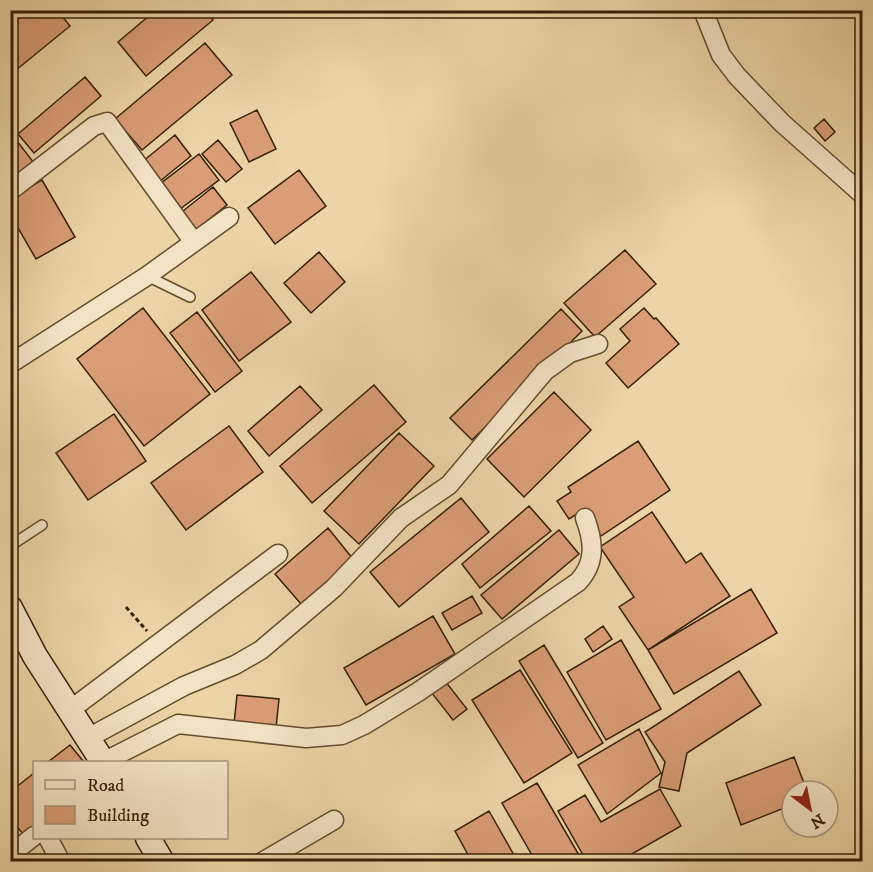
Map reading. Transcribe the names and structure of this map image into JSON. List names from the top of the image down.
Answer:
{
  "legend": ["Road", "Building"],
  "north": "bottom right"
}
